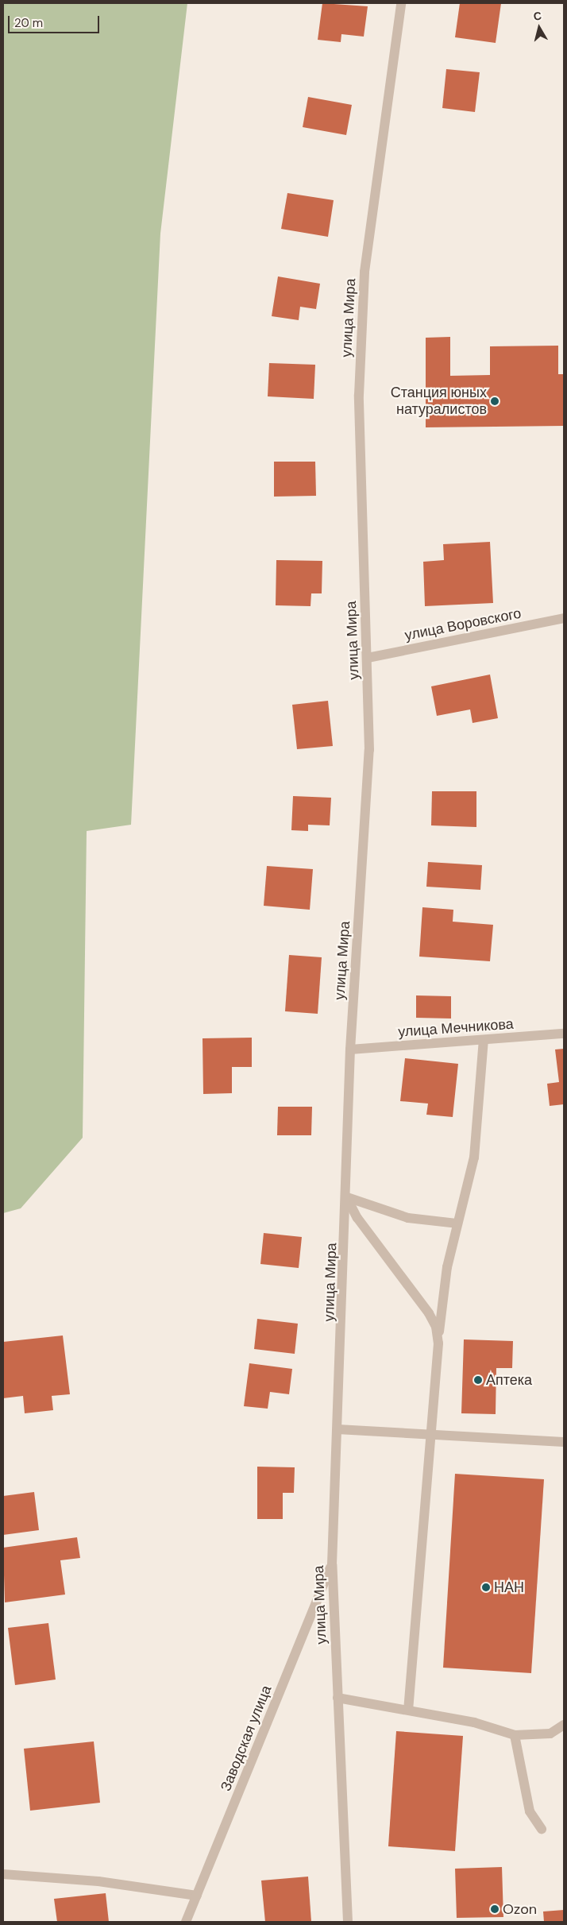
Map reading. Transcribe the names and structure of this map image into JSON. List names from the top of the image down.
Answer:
{
  "streets": {
    "street": [
      "улица Мира",
      "улица Воровского",
      "улица Мечникова",
      "Заводская улица"
    ]
  },
  "crossings": [
    ["улица Мира", "улица Воровского"],
    ["улица Мира", "улица Мечникова"],
    ["улица Мира", "Заводская улица"]
  ],
  "places": [
    "Станция юных натуралистов",
    "Аптека",
    "НАН",
    "Ozon"
  ],
  "scale_bar": "20 m",
  "north": "top"
}
